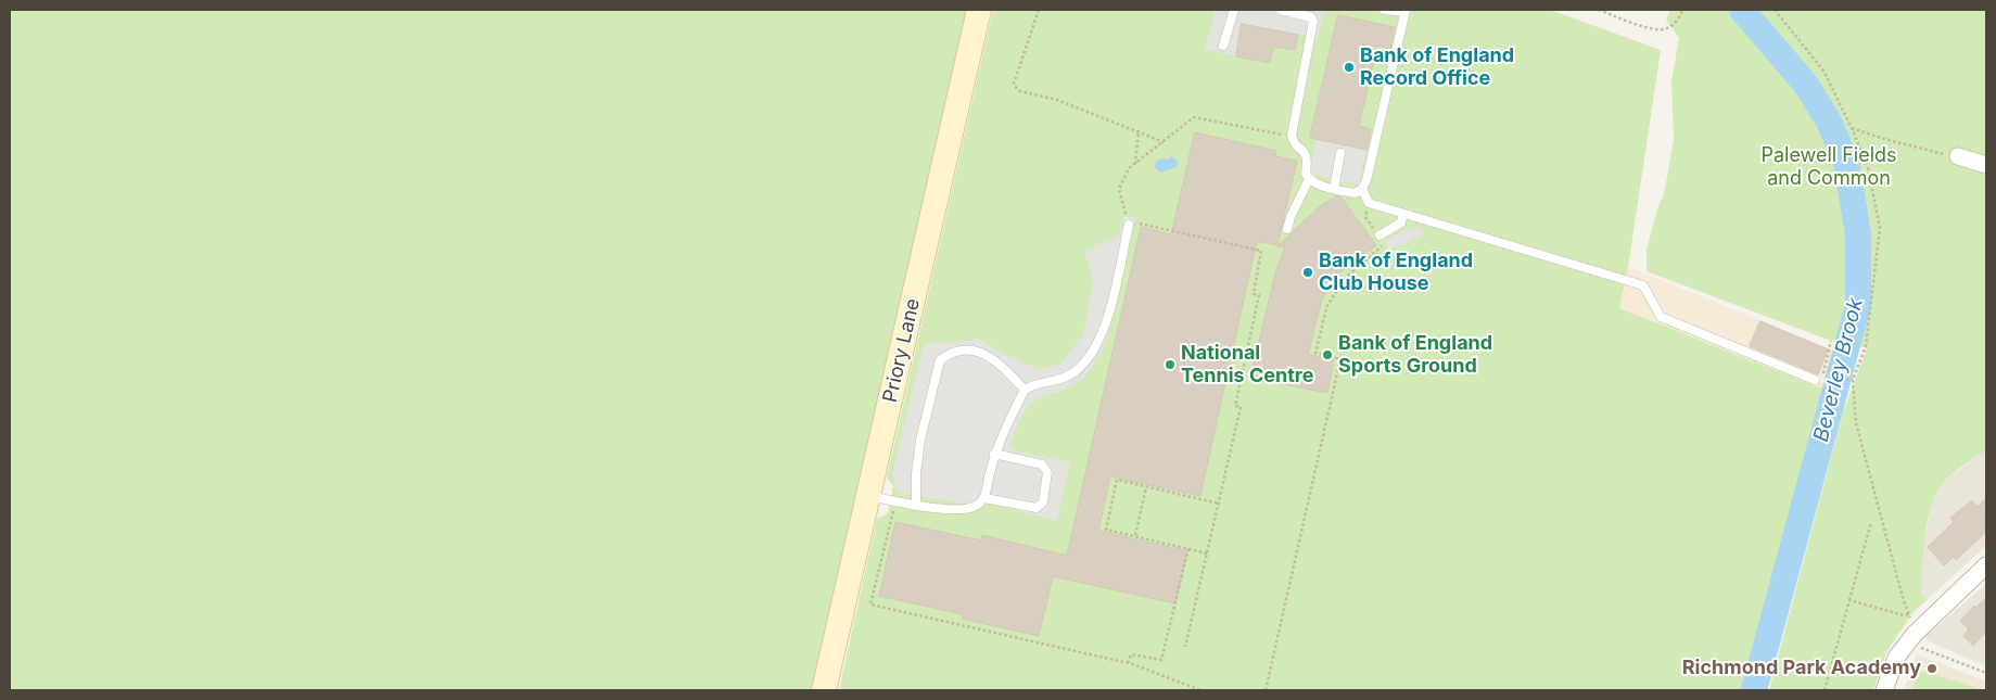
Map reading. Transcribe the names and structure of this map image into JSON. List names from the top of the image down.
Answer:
{
  "streets": {
    "street": ["Priory Lane"]
  },
  "water": ["Beverley Brook"],
  "parks": ["Palewell Fields and Common"],
  "places": [
    "Bank of England Record Office",
    "Bank of England Club House",
    "Bank of England Sports Ground",
    "National Tennis Centre",
    "Richmond Park Academy"
  ]
}
